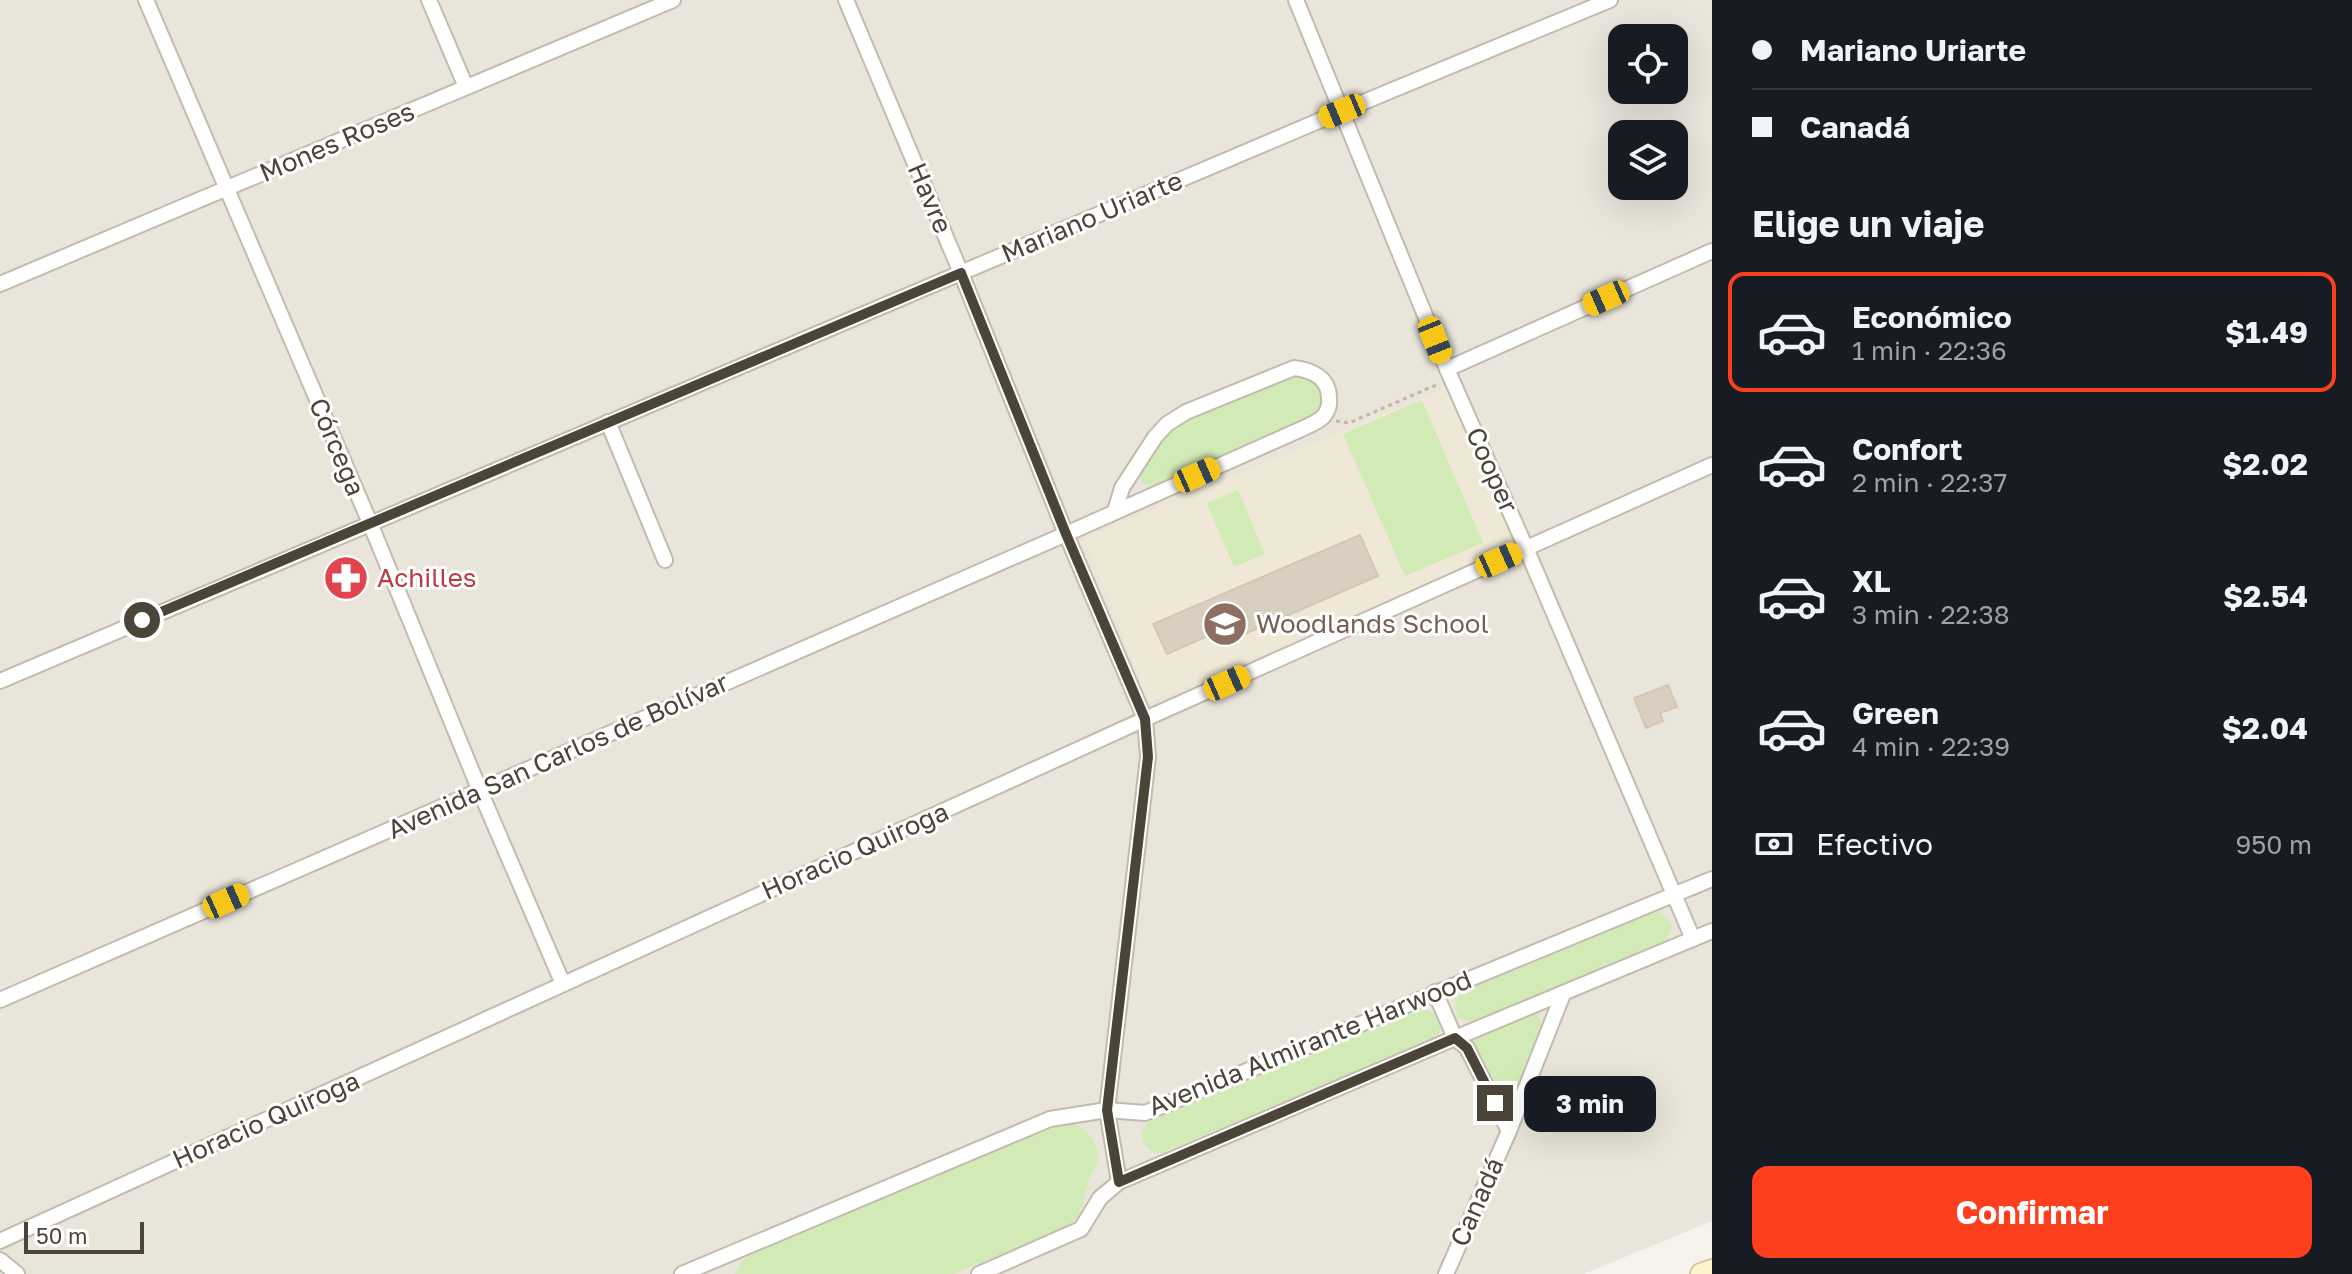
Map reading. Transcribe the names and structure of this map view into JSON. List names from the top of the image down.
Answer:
{
  "streets": {
    "street": [
      "Mones Roses",
      "Havre",
      "Mariano Uriarte",
      "Córcega",
      "Cooper",
      "Avenida San Carlos de Bolívar",
      "Horacio Quiroga",
      "Avenida Almirante Harwood",
      "Canadá"
    ]
  },
  "crossings": [
    ["Mones Roses", "Córcega"],
    ["Havre", "Mariano Uriarte"],
    ["Havre", "Avenida San Carlos de Bolívar"],
    ["Havre", "Horacio Quiroga"],
    ["Havre", "Avenida Almirante Harwood"],
    ["Mariano Uriarte", "Córcega"],
    ["Mariano Uriarte", "Cooper"],
    ["Córcega", "Avenida San Carlos de Bolívar"],
    ["Córcega", "Horacio Quiroga"],
    ["Cooper", "Horacio Quiroga"],
    ["Cooper", "Avenida Almirante Harwood"],
    ["Avenida Almirante Harwood", "Canadá"]
  ],
  "places": {
    "pharmacy": ["Achilles"],
    "school or university": ["Woodlands School"]
  },
  "scale_bar": "50 m",
  "page": {
    "banner": ["Mariano Uriarte", "Canadá"],
    "heading": "Elige un viaje",
    "list": [
      {
        "name": "Económico",
        "note": "1 min · 22:36",
        "value": "$1.49"
      },
      {
        "name": "Confort",
        "note": "2 min · 22:37",
        "value": "$2.02"
      },
      {
        "name": "XL",
        "note": "3 min · 22:38",
        "value": "$2.54"
      },
      {
        "name": "Green",
        "note": "4 min · 22:39",
        "value": "$2.04"
      }
    ],
    "pay": ["Efectivo", "950 m"],
    "bubble": "3 min",
    "buttons": "Confirmar",
    "scale": "50 m"
  }
}
